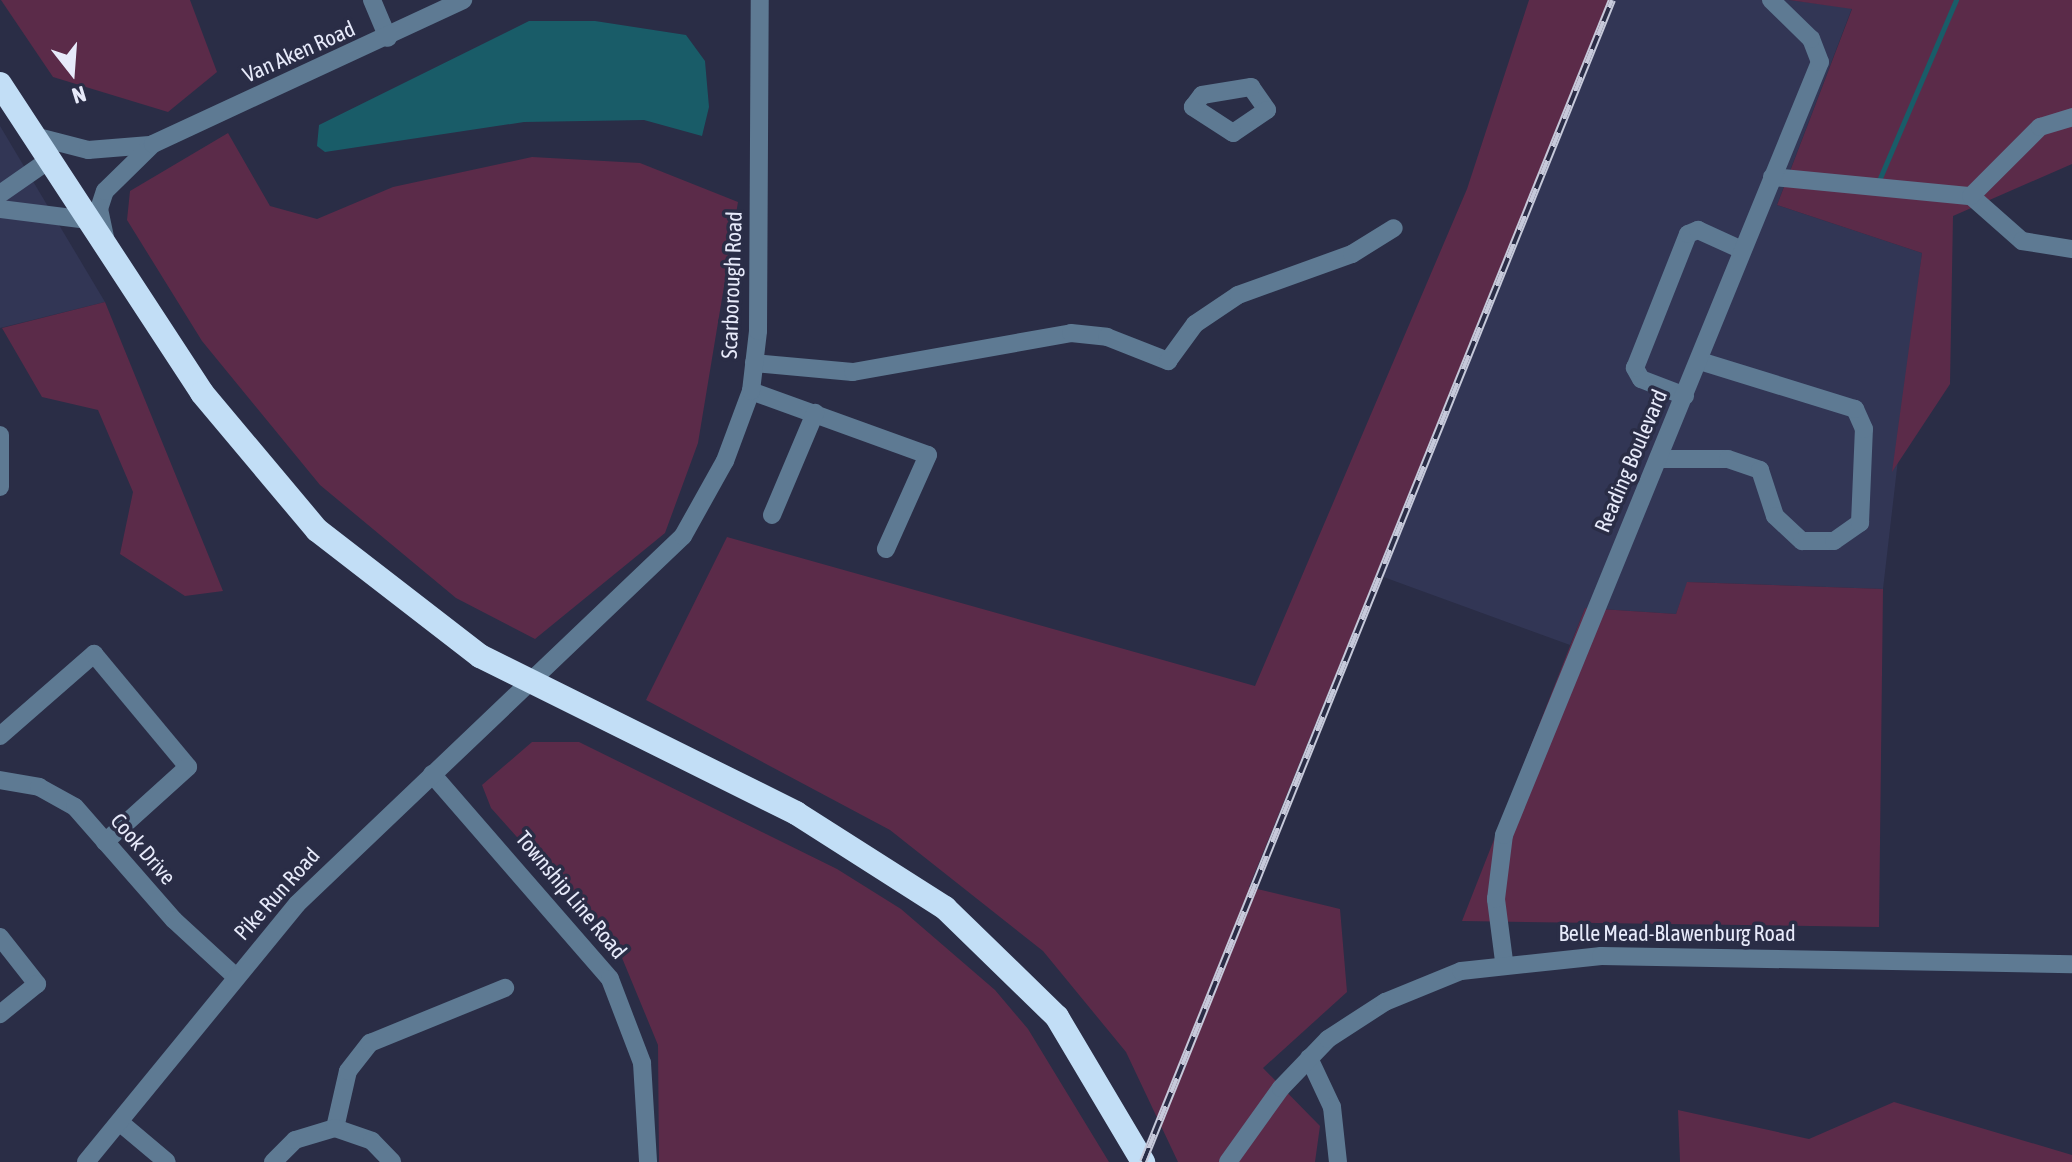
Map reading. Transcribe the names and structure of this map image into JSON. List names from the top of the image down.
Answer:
{
  "streets": {
    "street": [
      "Van Aken Road",
      "Scarborough Road",
      "Reading Boulevard",
      "Cook Drive",
      "Pike Run Road",
      "Township Line Road",
      "Belle Mead-Blawenburg Road"
    ]
  },
  "crossings": [
    ["Scarborough Road", "Pike Run Road"],
    ["Reading Boulevard", "Belle Mead-Blawenburg Road"],
    ["Cook Drive", "Pike Run Road"],
    ["Pike Run Road", "Township Line Road"]
  ],
  "north": "bottom"
}
